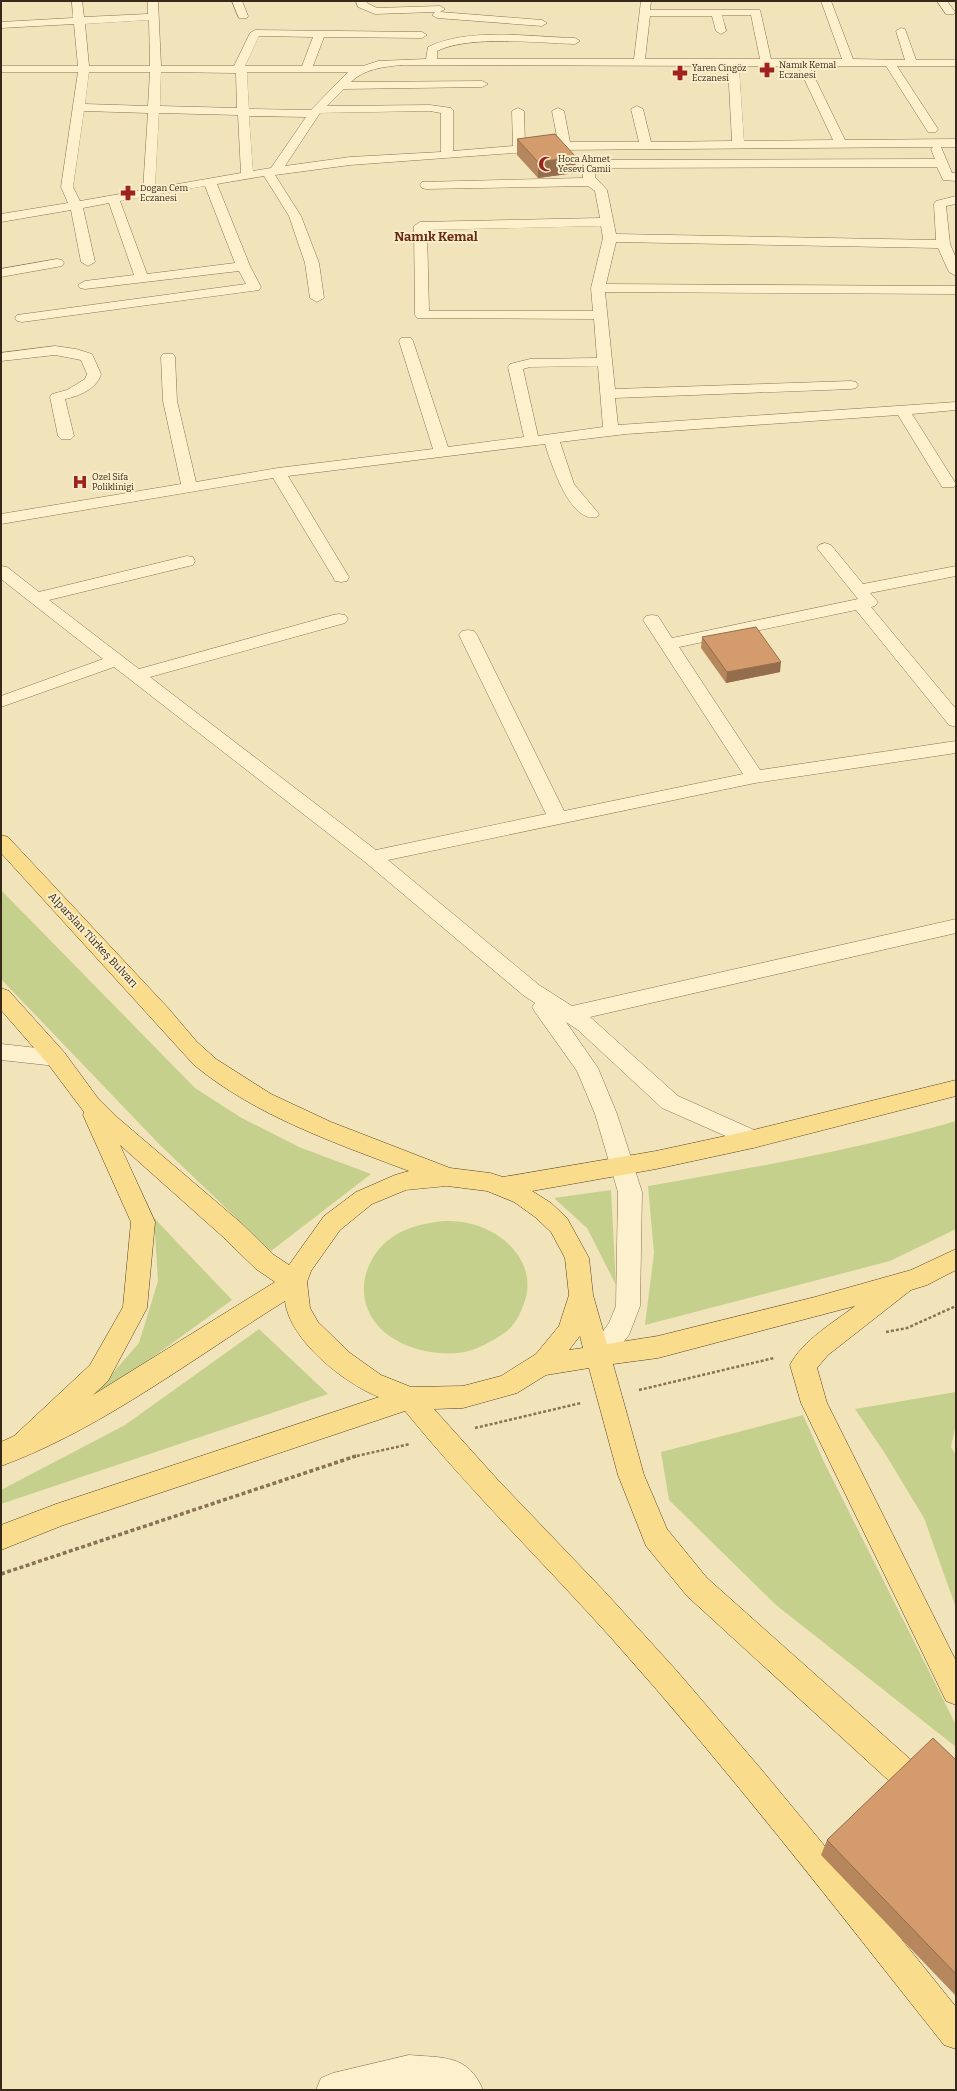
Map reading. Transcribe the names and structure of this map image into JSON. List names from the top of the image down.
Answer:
{
  "streets": {
    "main road": ["Alparslan Türkeş Bulvarı"]
  },
  "districts": ["Namık Kemal"],
  "places": {
    "pharmacy": ["Namık Kemal Eczanesi", "Yaren Cingöz Eczanesi", "Dogan Cem Eczanesi"],
    "mosque": ["Hoca Ahmet Yesevi Camii"],
    "hospital": ["Ozel Sifa Poliklinigi"]
  }
}
